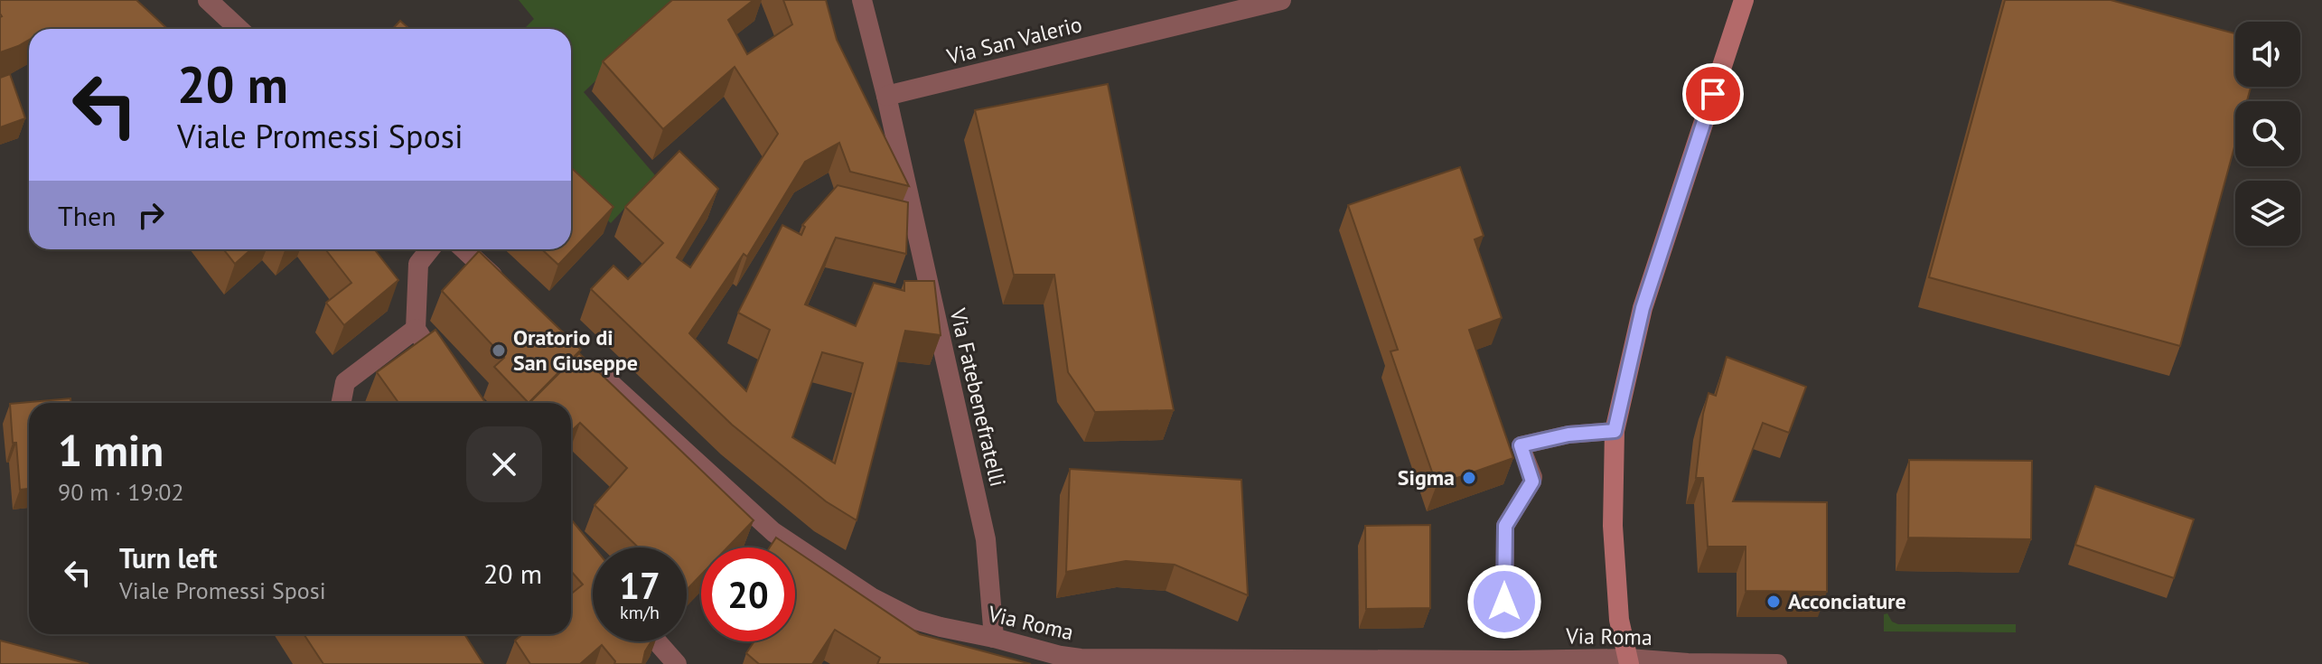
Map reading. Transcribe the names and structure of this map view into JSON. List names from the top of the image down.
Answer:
{
  "streets": {
    "street": ["Via San Valerio", "Via Fatebenefratelli", "Via Roma"]
  },
  "crossings": [
    ["Via San Valerio", "Via Fatebenefratelli"],
    ["Via Fatebenefratelli", "Via Roma"]
  ],
  "places": ["Oratorio di San Giuseppe", "Sigma", "Acconciature"],
  "page": {
    "turn": ["20 m", "Viale Promessi Sposi"],
    "then": "Then",
    "heading": ["1 min", "90 m · 19:02"],
    "list": [
      {
        "name": "Turn left",
        "note": "Viale Promessi Sposi",
        "value": "20 m"
      }
    ],
    "speed": "17 km/h",
    "limit": "20"
  }
}
